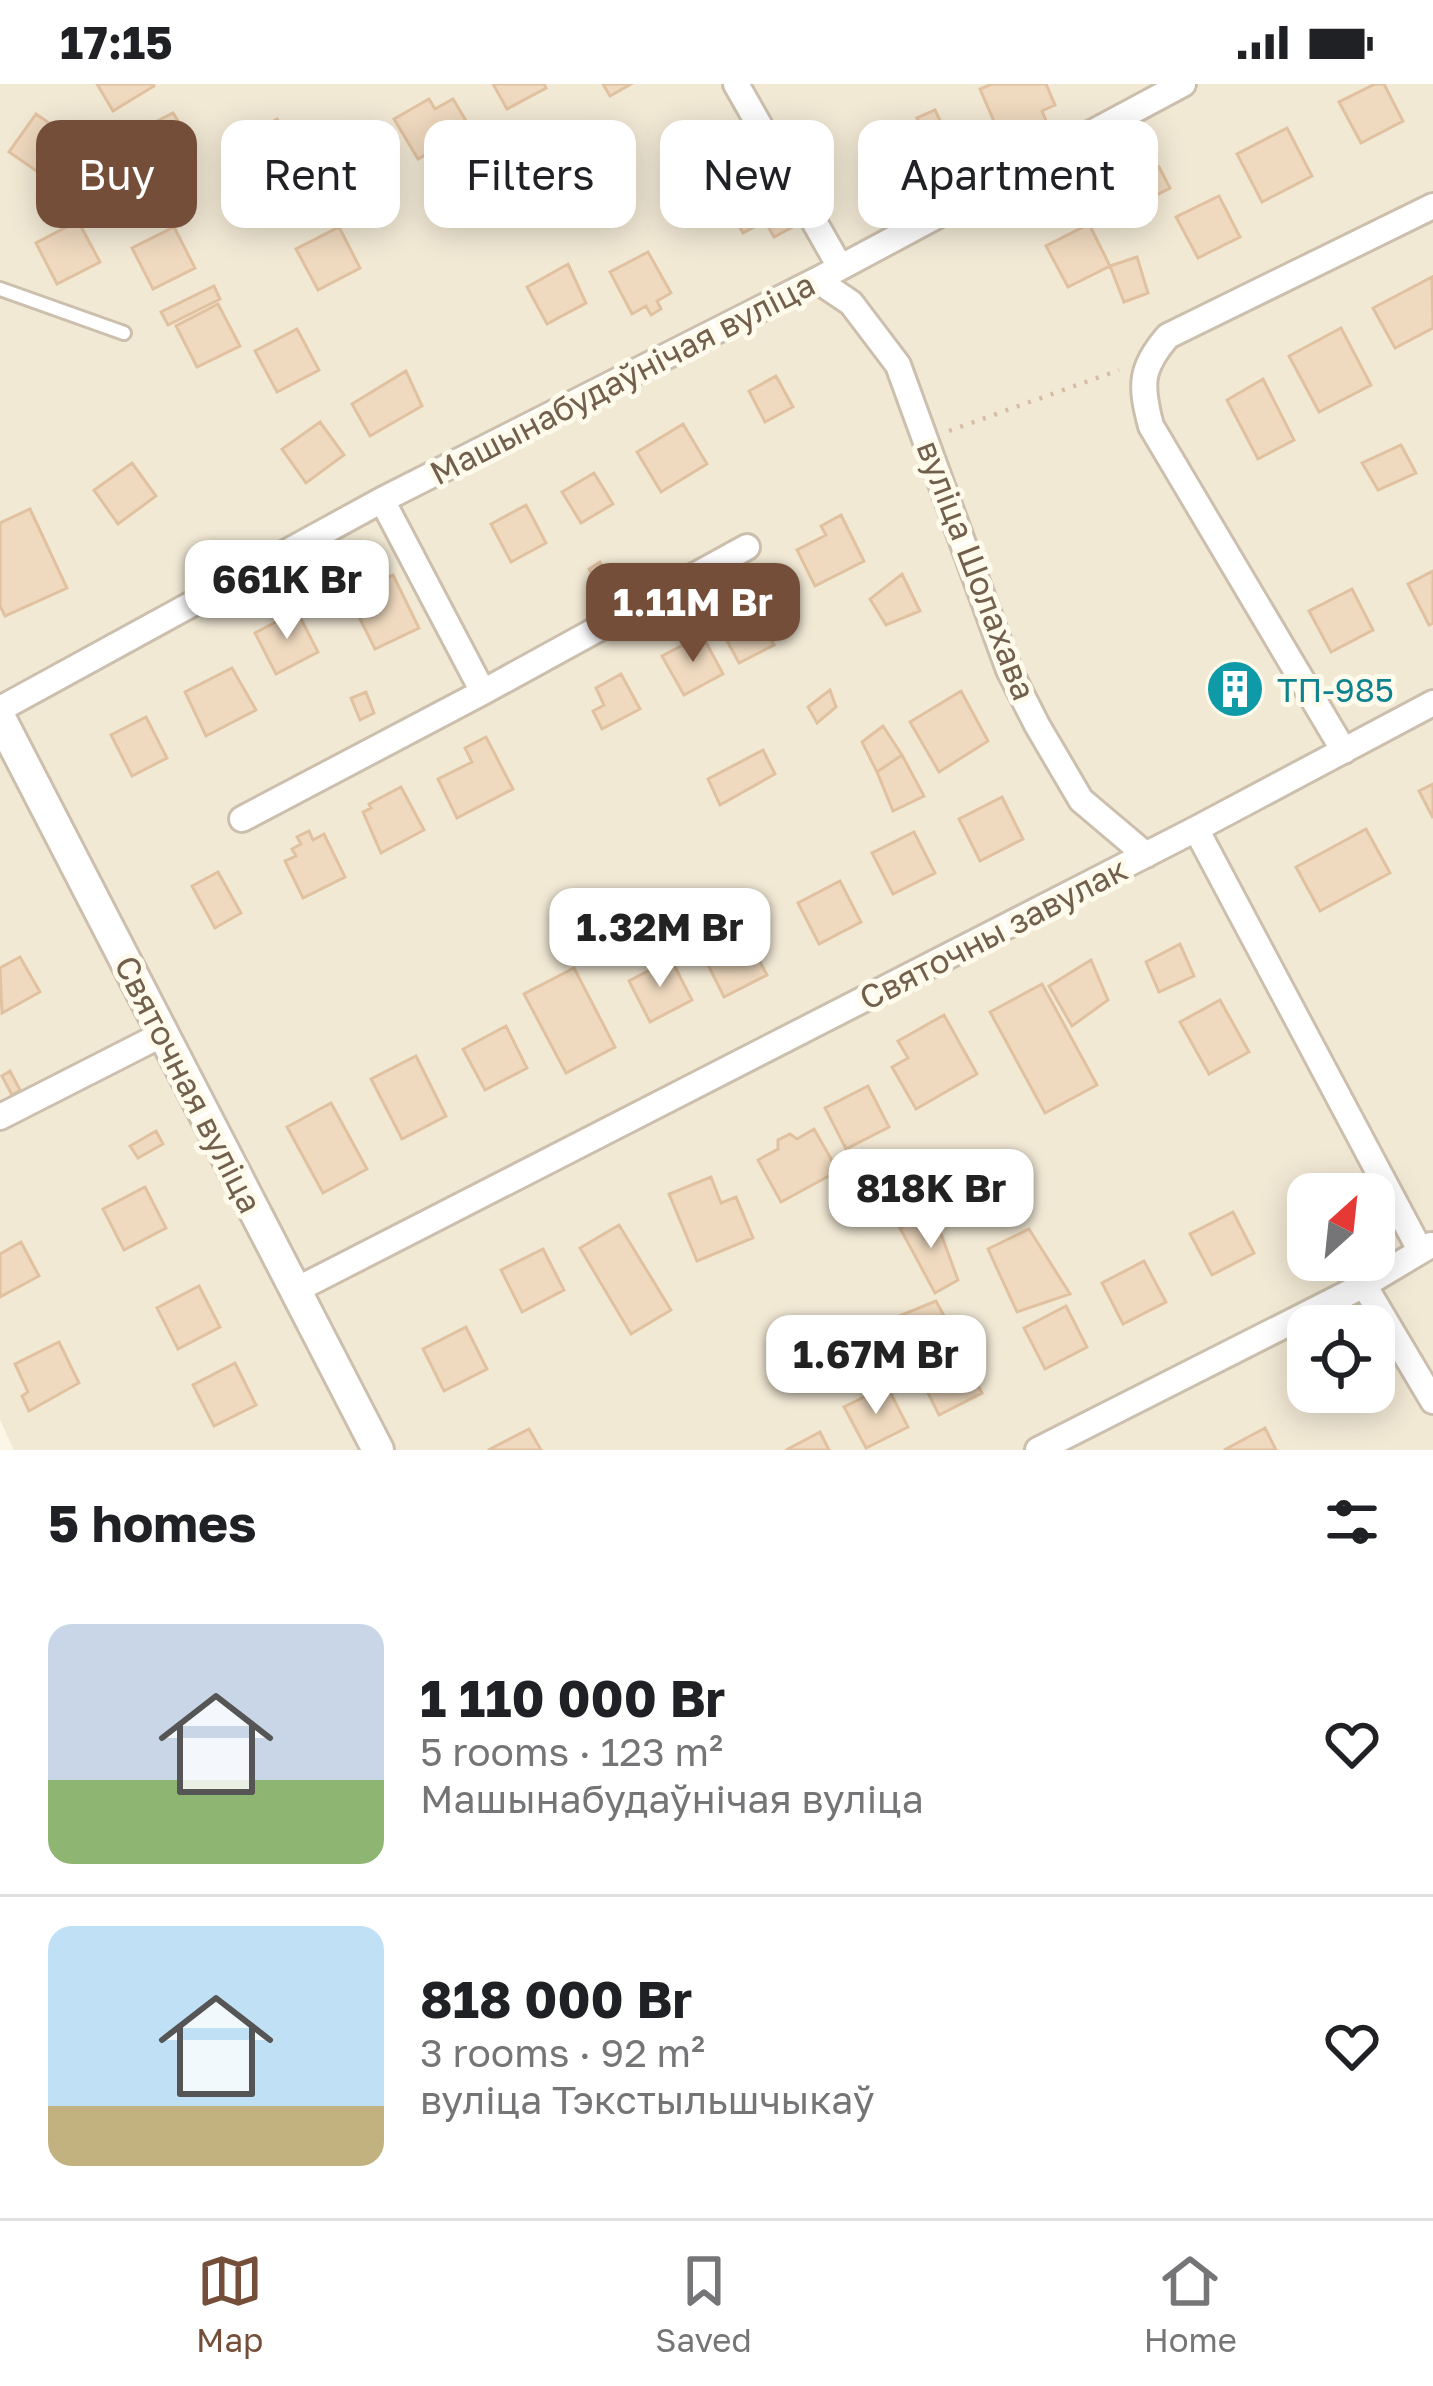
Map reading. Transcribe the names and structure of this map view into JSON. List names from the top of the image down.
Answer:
{
  "streets": {
    "street": [
      "Машынабудаўнічая вуліца",
      "вуліца Шолахава",
      "Святочны завулак",
      "Святочная вуліца"
    ]
  },
  "crossings": [
    ["Машынабудаўнічая вуліца", "вуліца Шолахава"],
    ["Машынабудаўнічая вуліца", "Святочная вуліца"],
    ["вуліца Шолахава", "Святочны завулак"],
    ["Святочны завулак", "Святочная вуліца"]
  ],
  "places": {
    "building": ["ТП-985"]
  },
  "north": "top right",
  "page": {
    "status": "17:15",
    "chip": [
      "Buy",
      "Rent",
      "Filters",
      "New",
      "Apartment"
    ],
    "price": [
      "661K Br",
      "1.11M Br",
      "1.32M Br",
      "818K Br",
      "1.67M Br"
    ],
    "heading": "5 homes",
    "list": [
      {
        "name": "1 110 000 Br",
        "note": "5 rooms · 123 m² · Машынабудаўнічая вуліца"
      },
      {
        "name": "818 000 Br",
        "note": "3 rooms · 92 m² · вуліца Тэкстыльшчыкаў"
      }
    ],
    "tabs": ["Map", "Saved", "Home"]
  }
}
